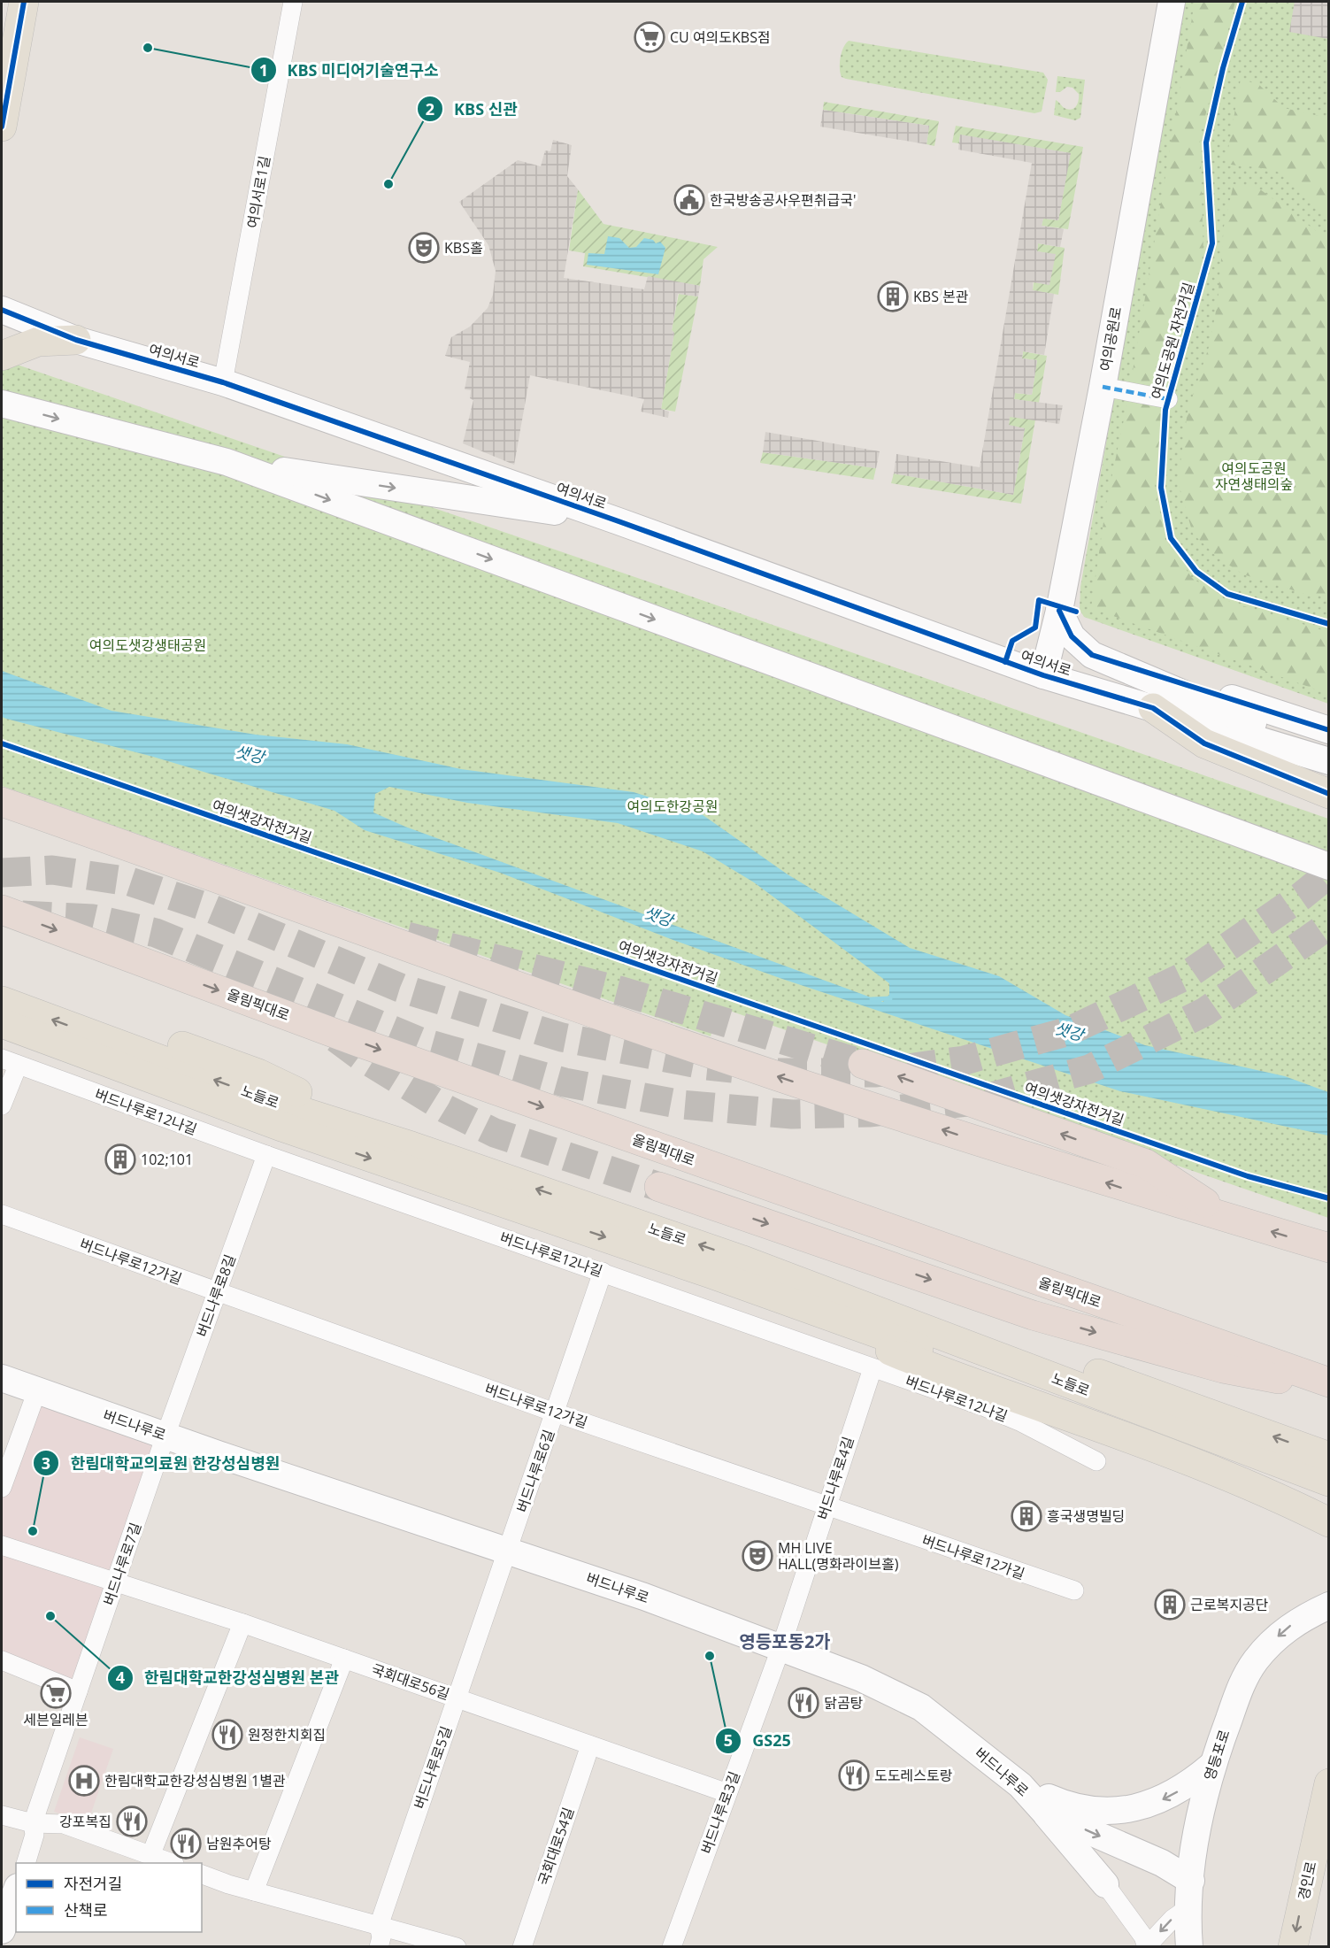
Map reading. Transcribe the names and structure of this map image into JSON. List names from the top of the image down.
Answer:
{
  "streets": {
    "highway": ["올림픽대로"],
    "main road": [
      "여의공원로",
      "여의서로",
      "노들로",
      "버드나루로",
      "영등포로",
      "경인로"
    ],
    "street": [
      "여의서로1길",
      "버드나루로12나길",
      "버드나루로12가길",
      "버드나루로8길",
      "버드나루로6길",
      "버드나루로4길",
      "버드나루로7길",
      "국회대로56길",
      "버드나루로5길",
      "버드나루로3길",
      "국회대로54길"
    ],
    "cycle path": ["여의도공원 자전거길", "여의샛강자전거길"]
  },
  "crossings": [
    ["여의서로1길", "여의서로"],
    ["여의공원로", "여의서로"],
    ["버드나루로12나길", "버드나루로8길"],
    ["버드나루로12나길", "버드나루로6길"],
    ["버드나루로12나길", "버드나루로4길"],
    ["버드나루로12가길", "버드나루로8길"],
    ["버드나루로12가길", "버드나루로6길"],
    ["버드나루로12가길", "버드나루로4길"],
    ["버드나루로8길", "버드나루로"],
    ["버드나루로8길", "버드나루로7길"],
    ["버드나루로", "버드나루로6길"],
    ["버드나루로", "버드나루로4길"],
    ["버드나루로", "버드나루로7길"],
    ["버드나루로", "영등포로"],
    ["버드나루로", "버드나루로5길"],
    ["버드나루로", "버드나루로3길"],
    ["버드나루로6길", "버드나루로5길"],
    ["버드나루로4길", "버드나루로3길"],
    ["버드나루로7길", "국회대로56길"],
    ["국회대로56길", "버드나루로5길"],
    ["국회대로56길", "버드나루로3길"],
    ["국회대로56길", "국회대로54길"]
  ],
  "one_way": ["영등포로", "경인로"],
  "districts": ["영등포동2가"],
  "water": ["샛강"],
  "parks": ["여의도공원 자연생태의숲", "여의도샛강생태공원", "여의도한강공원"],
  "places": {
    "supermarket": ["CU 여의도KBS점", "세븐일레븐"],
    "other": [
      "KBS 미디어기술연구소",
      "KBS 신관",
      "한림대학교의료원 한강성심병원",
      "한림대학교한강성심병원 본관",
      "GS25"
    ],
    "public building": ["한국방송공사우편취급국'"],
    "theatre": ["KBS홀", "MH LIVE HALL(명화라이브홀)"],
    "building": [
      "KBS 본관",
      "102;101",
      "흥국생명빌딩",
      "근로복지공단"
    ],
    "restaurant": [
      "닭곰탕",
      "원정한치회집",
      "도도레스토랑",
      "강포복집",
      "남원추어탕"
    ],
    "hospital": ["한림대학교한강성심병원 1별관"]
  },
  "legend": ["자전거길", "산책로"]
}
